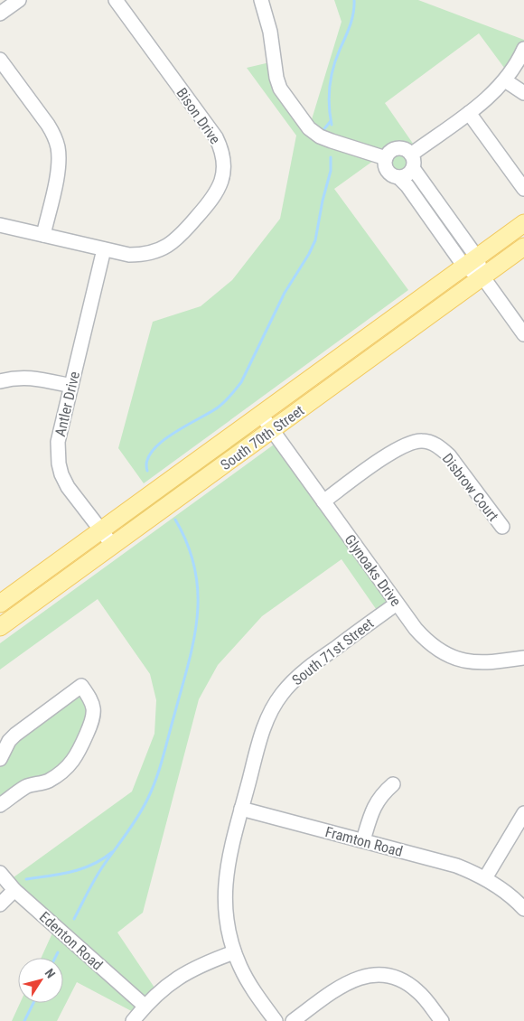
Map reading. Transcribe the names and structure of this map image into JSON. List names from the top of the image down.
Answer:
{
  "streets": {
    "main road": ["South 70th Street"],
    "street": [
      "Bison Drive",
      "Antler Drive",
      "Disbrow Court",
      "Glynoaks Drive",
      "South 71st Street",
      "Framton Road",
      "Edenton Road"
    ]
  },
  "crossings": [
    ["Bison Drive", "Antler Drive"],
    ["Antler Drive", "South 70th Street"],
    ["South 70th Street", "Glynoaks Drive"],
    ["Disbrow Court", "Glynoaks Drive"],
    ["Glynoaks Drive", "South 71st Street"],
    ["South 71st Street", "Framton Road"]
  ],
  "north": "top right"
}
